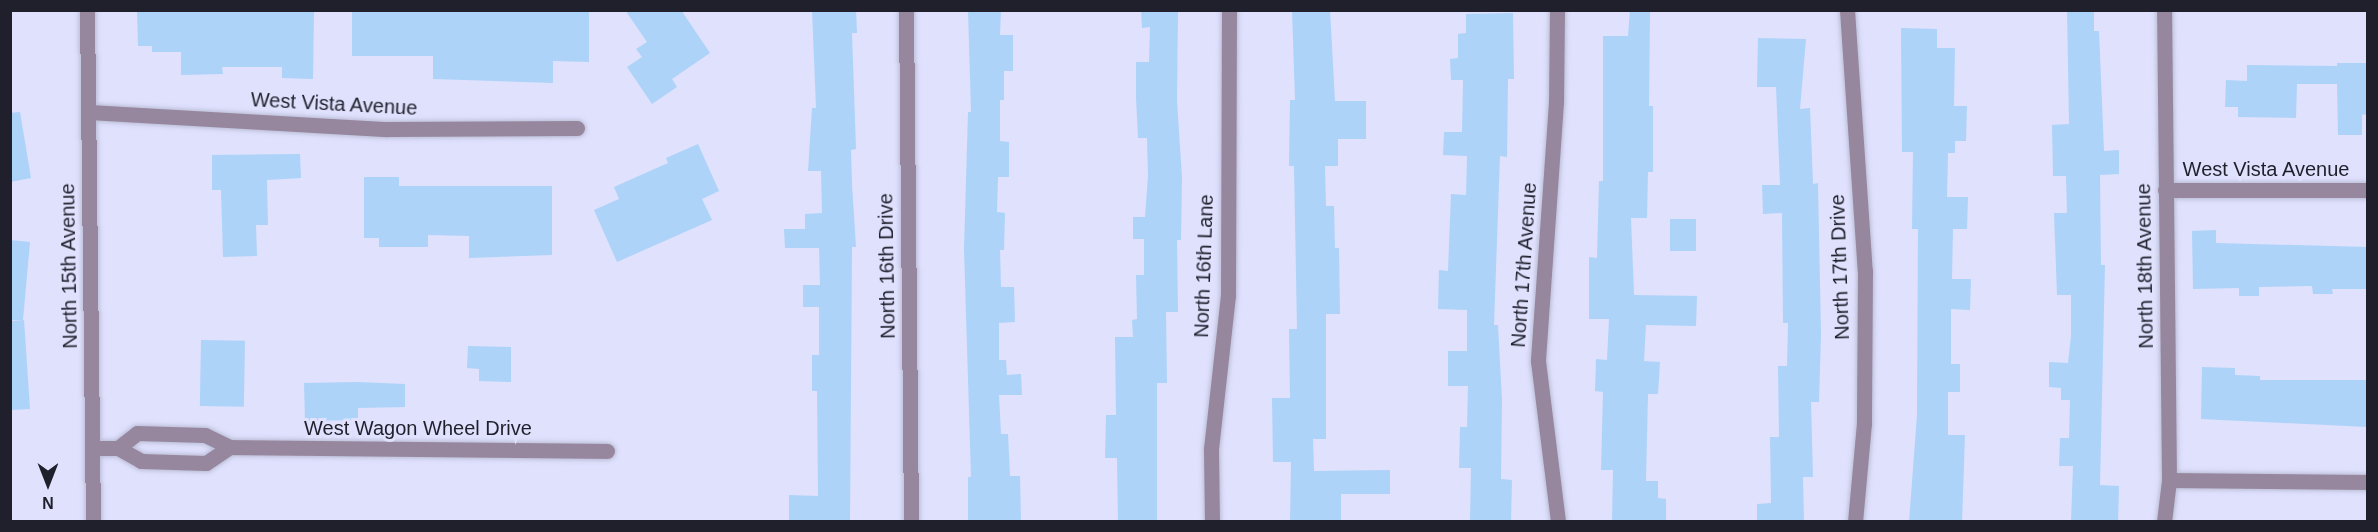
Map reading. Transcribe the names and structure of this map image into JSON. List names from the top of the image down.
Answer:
{
  "streets": {
    "street": [
      "West Vista Avenue",
      "North 17th Avenue",
      "North 15th Avenue",
      "North 16th Drive",
      "North 16th Lane",
      "North 18th Avenue",
      "North 17th Drive",
      "West Wagon Wheel Drive"
    ]
  },
  "crossings": [
    ["West Vista Avenue", "North 15th Avenue"],
    ["West Vista Avenue", "North 18th Avenue"]
  ],
  "north": "bottom"
}
